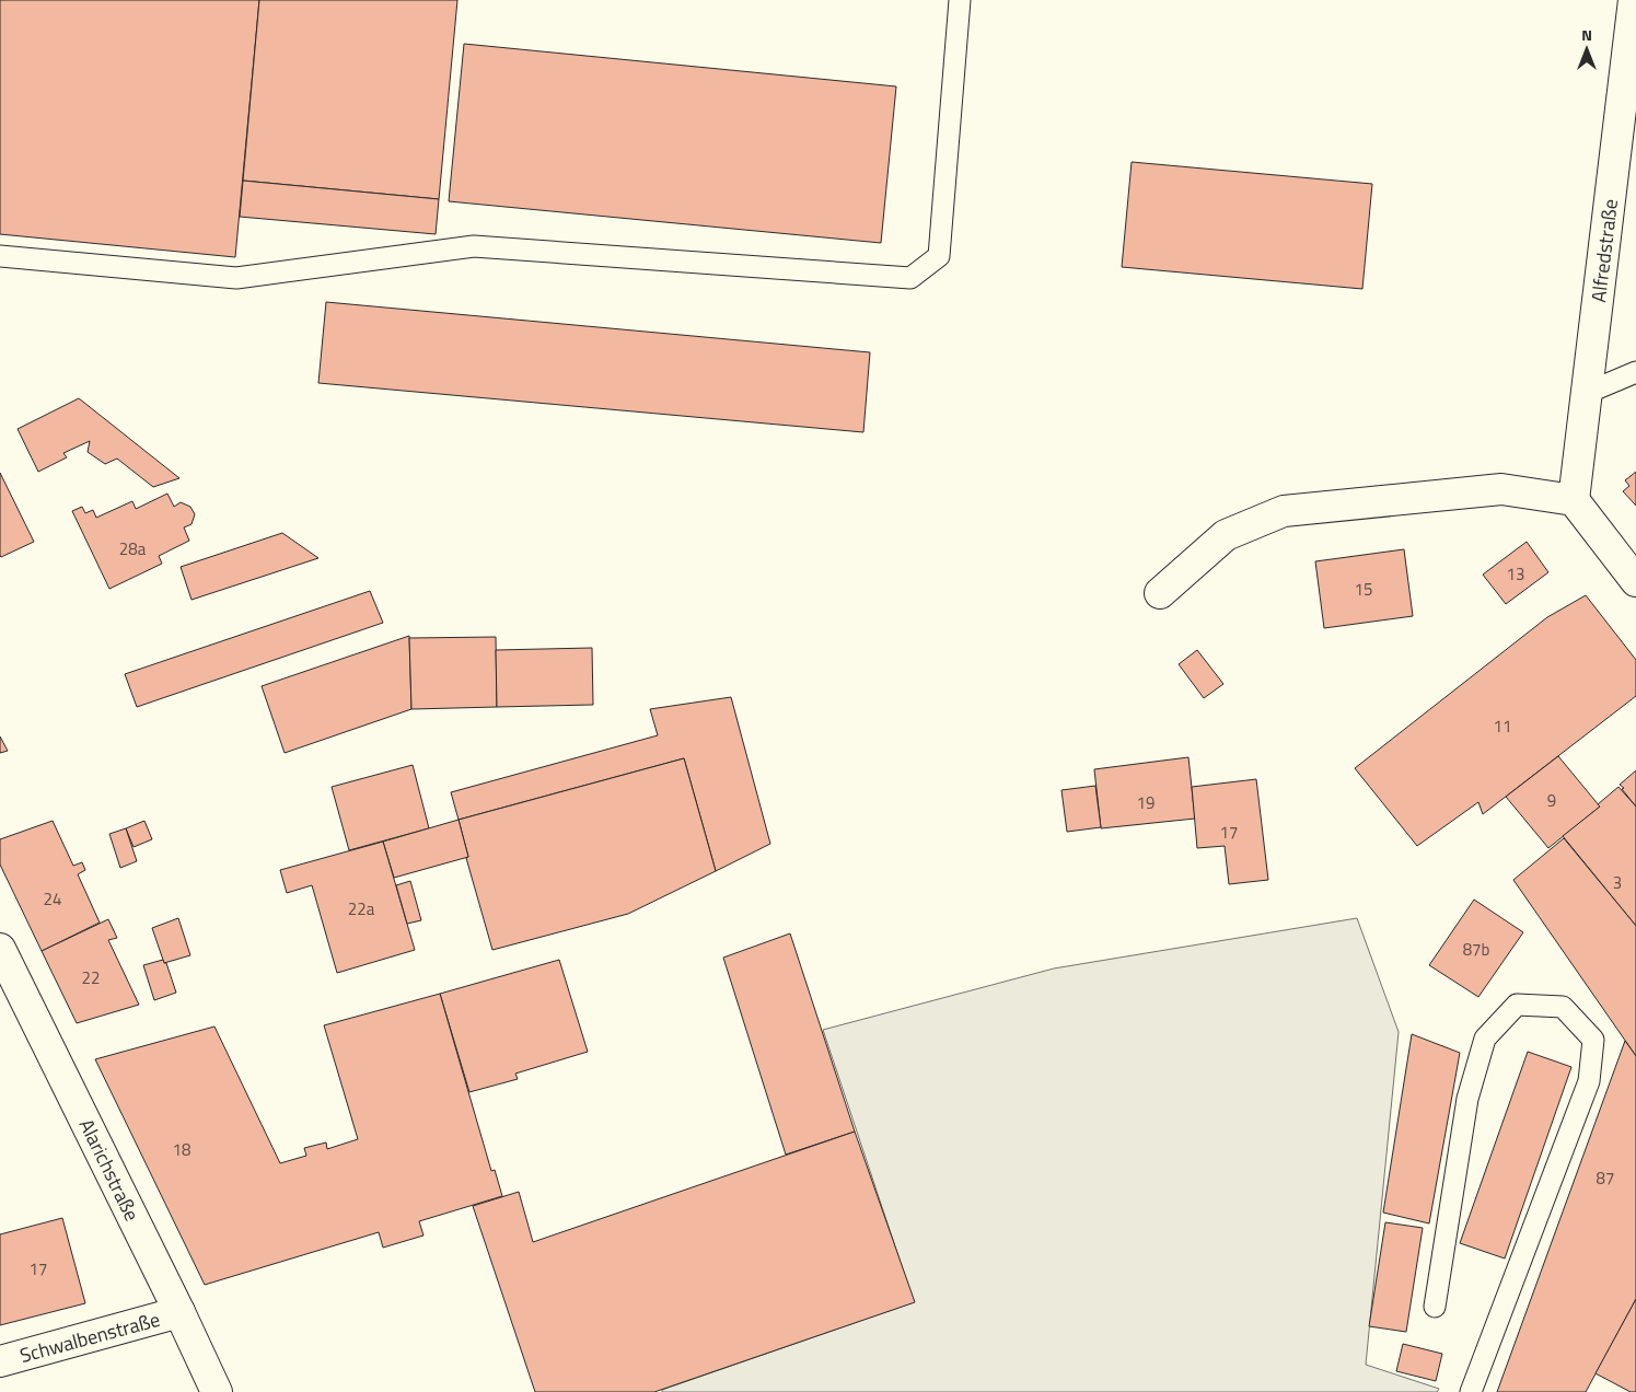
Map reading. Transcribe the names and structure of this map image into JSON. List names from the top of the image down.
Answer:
{
  "streets": {
    "street": ["Alfredstraße", "Alarichstraße", "Schwalbenstraße"]
  },
  "crossings": [
    ["Alarichstraße", "Schwalbenstraße"]
  ],
  "house_numbers": [
    "28a",
    "13",
    "15",
    "11",
    "9",
    "19",
    "17",
    "3",
    "24",
    "22a",
    "87b",
    "22",
    "18",
    "87",
    "17"
  ],
  "north": "top"
}
